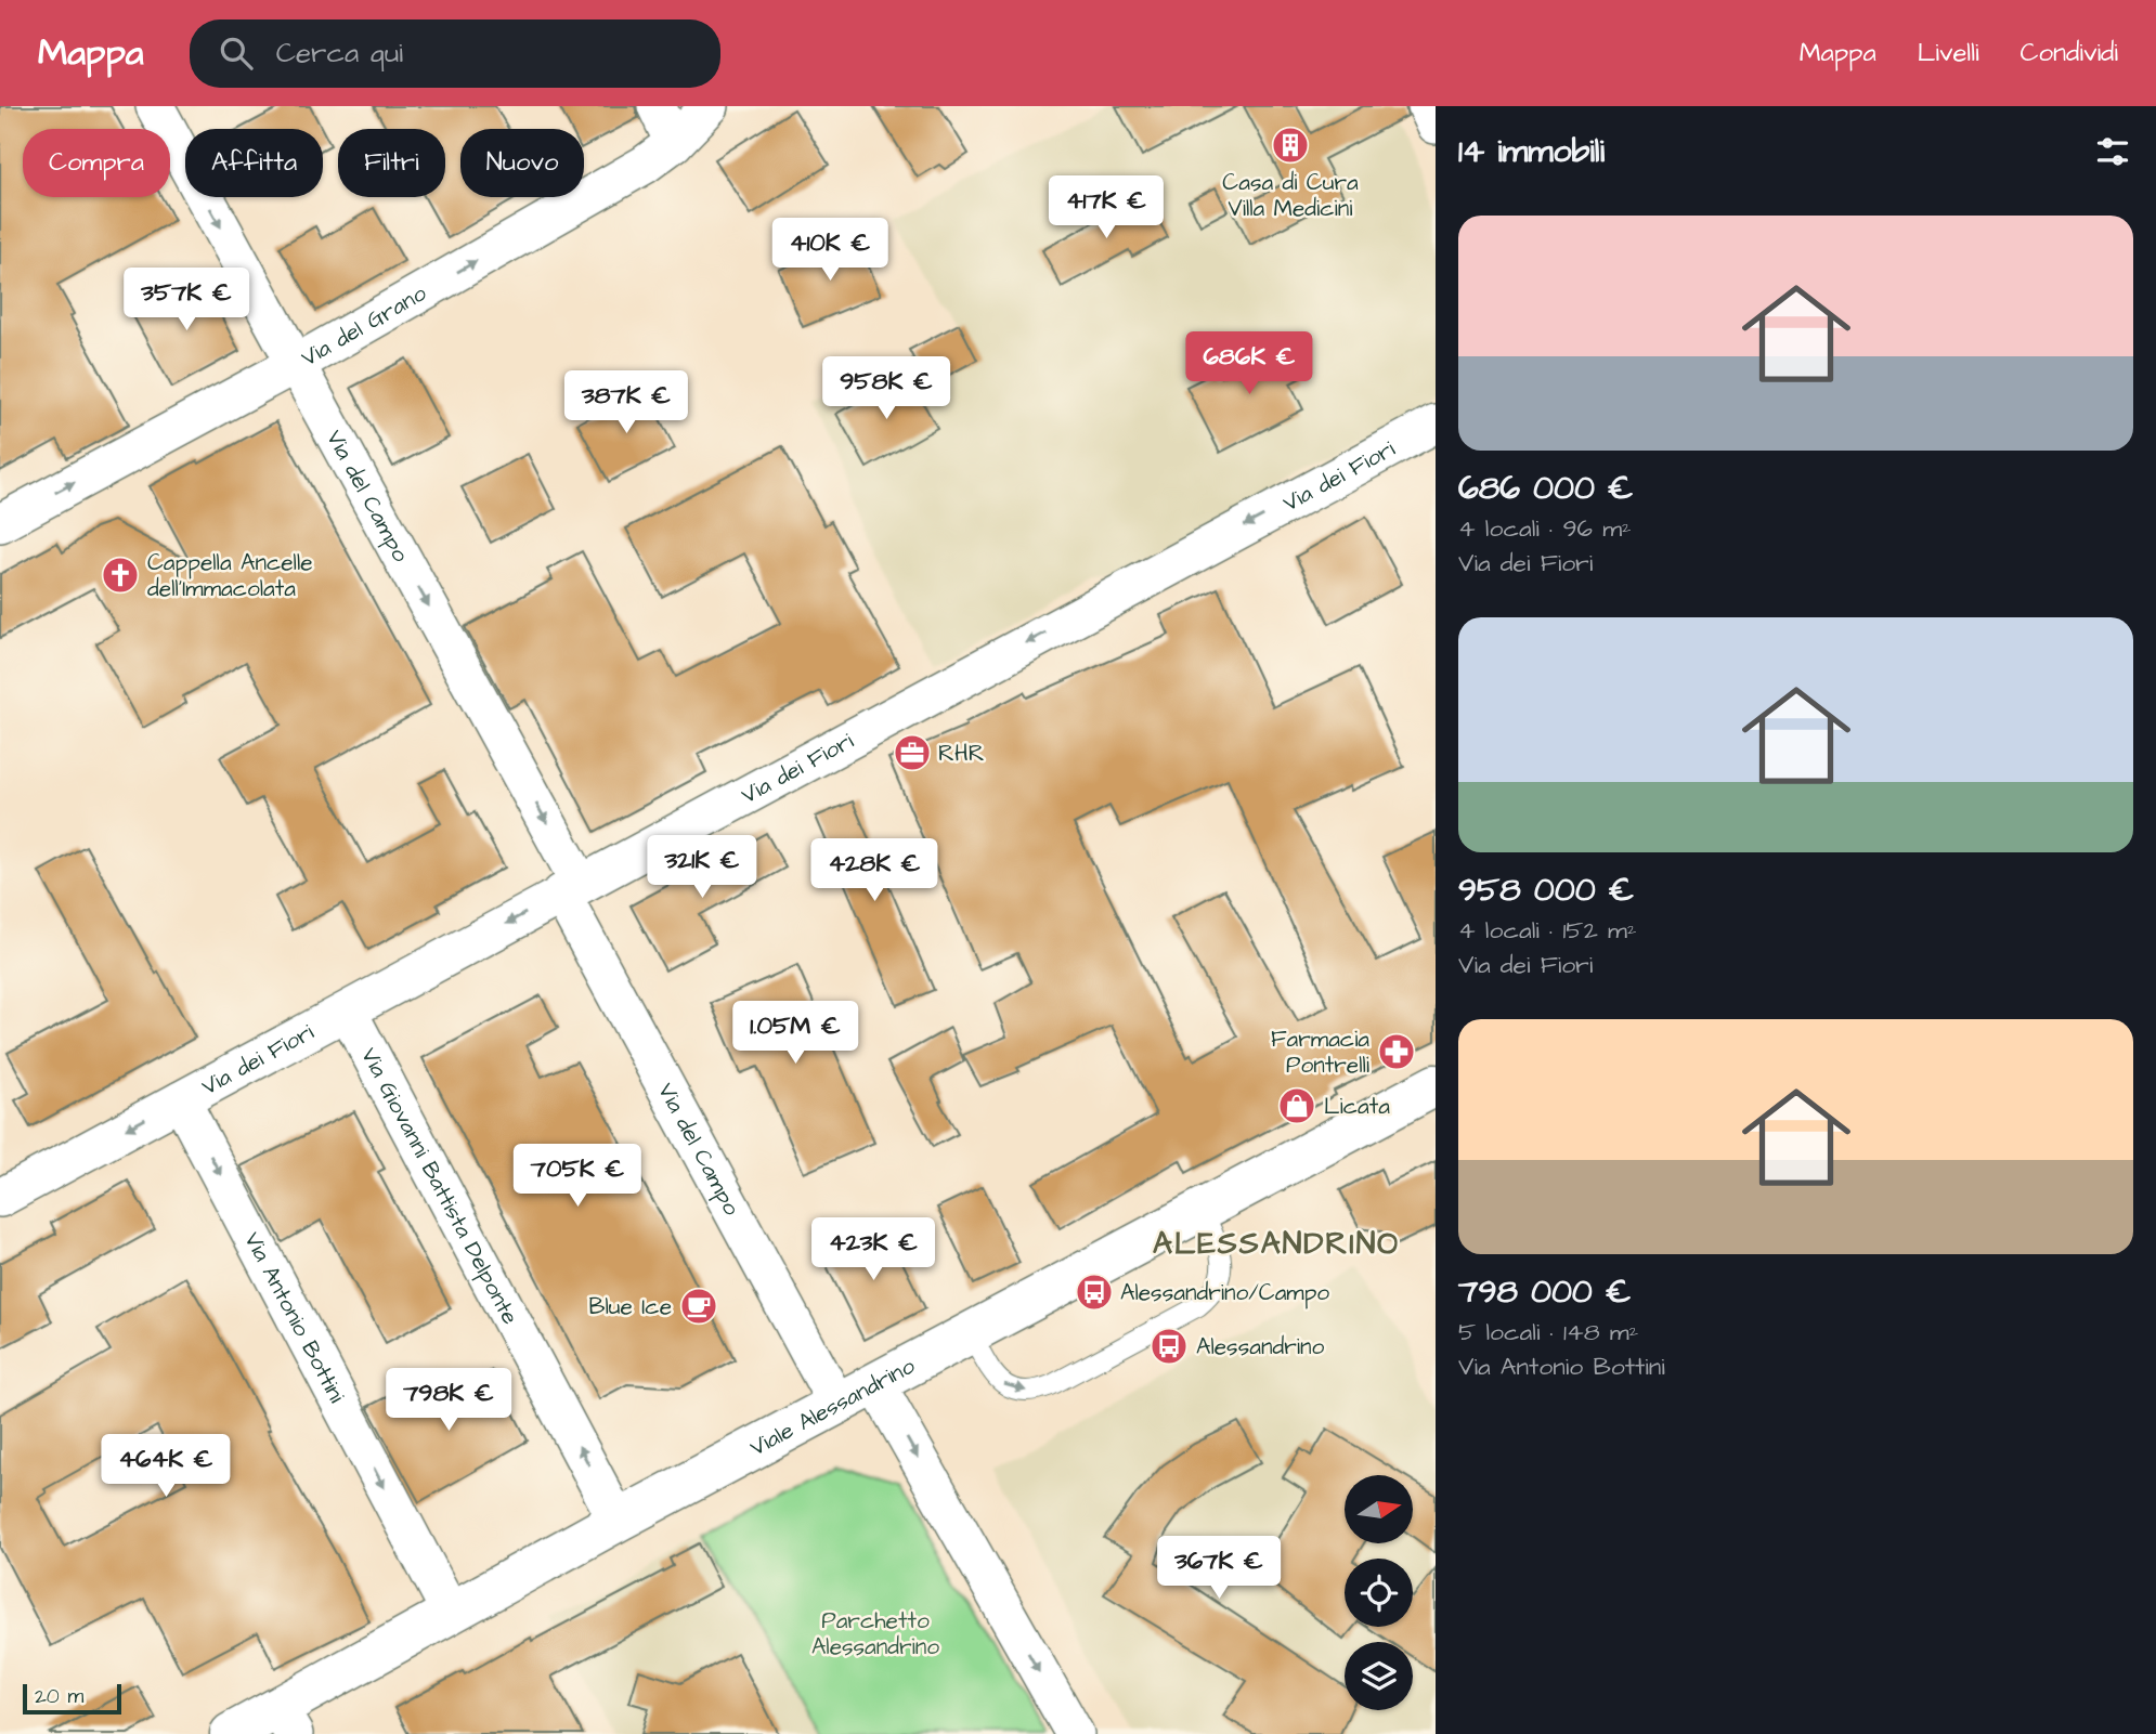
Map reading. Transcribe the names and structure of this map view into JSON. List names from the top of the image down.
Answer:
{
  "streets": {
    "street": [
      "Via del Grano",
      "Via dei Fiori",
      "Via del Campo",
      "Via Giovanni Battista Delponte",
      "Via Antonio Bottini",
      "Viale Alessandrino"
    ]
  },
  "crossings": [
    ["Via del Grano", "Via del Campo"],
    ["Via dei Fiori", "Via del Campo"],
    ["Via dei Fiori", "Via Giovanni Battista Delponte"],
    ["Via dei Fiori", "Via Antonio Bottini"],
    ["Via del Campo", "Viale Alessandrino"],
    ["Via Giovanni Battista Delponte", "Viale Alessandrino"],
    ["Via Antonio Bottini", "Viale Alessandrino"]
  ],
  "one_way": [
    "Via del Grano",
    "Via dei Fiori",
    "Via del Campo",
    "Via Giovanni Battista Delponte",
    "Via Antonio Bottini"
  ],
  "districts": ["ALESSANDRINO"],
  "parks": ["Parchetto Alessandrino"],
  "places": {
    "building": ["Casa di Cura Villa Medicini"],
    "church": ["Cappella Ancelle dell'Immacolata"],
    "office": ["RHR"],
    "pharmacy": ["Farmacia Pontrelli"],
    "shop": ["Licata"],
    "bus stop": ["Alessandrino/Campo", "Alessandrino"],
    "cafe": ["Blue Ice"]
  },
  "scale_bar": "20 m",
  "north": "right",
  "page": {
    "header": "Mappa",
    "search": "Cerca qui",
    "nav": ["Mappa", "Livelli", "Condividi"],
    "heading": "14 immobili",
    "chip": [
      "Compra",
      "Affitta",
      "Filtri",
      "Nuovo"
    ],
    "price": [
      "417K €",
      "410K €",
      "357K €",
      "686K €",
      "958K €",
      "387K €",
      "321K €",
      "428K €",
      "1.05M €",
      "705K €",
      "423K €",
      "798K €",
      "464K €",
      "367K €"
    ],
    "list": [
      {
        "name": "686 000 €",
        "note": "4 locali · 96 m² · Via dei Fiori"
      },
      {
        "name": "958 000 €",
        "note": "4 locali · 152 m² · Via dei Fiori"
      },
      {
        "name": "798 000 €",
        "note": "5 locali · 148 m² · Via Antonio Bottini"
      }
    ],
    "scale": "20 m"
  }
}
